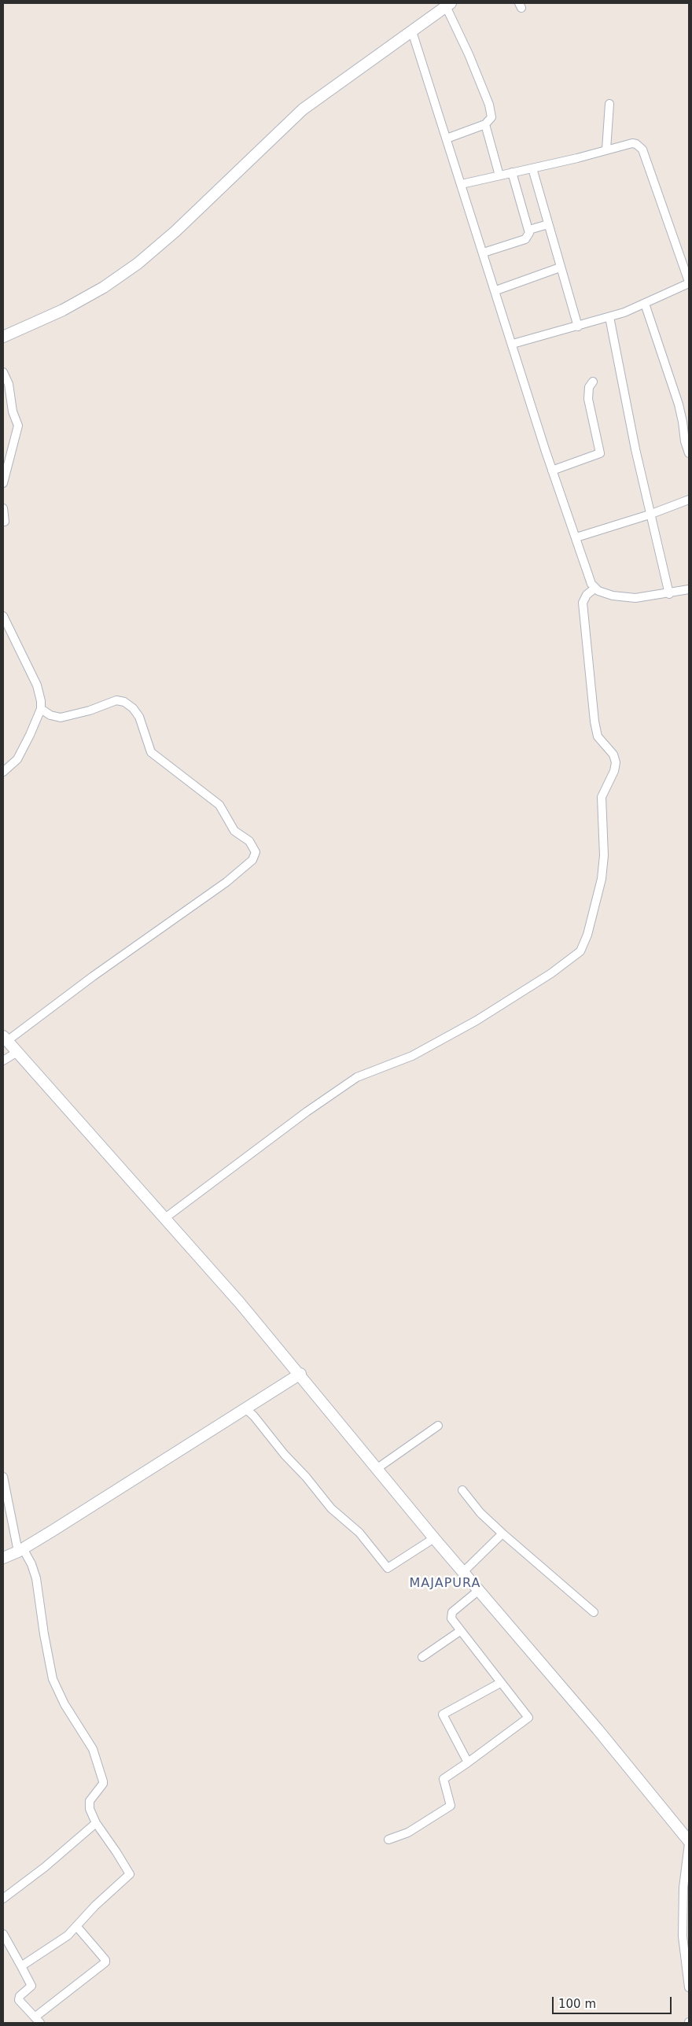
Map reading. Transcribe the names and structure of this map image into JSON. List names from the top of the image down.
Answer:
{
  "districts": ["MAJAPURA"],
  "scale_bar": "100 m"
}
